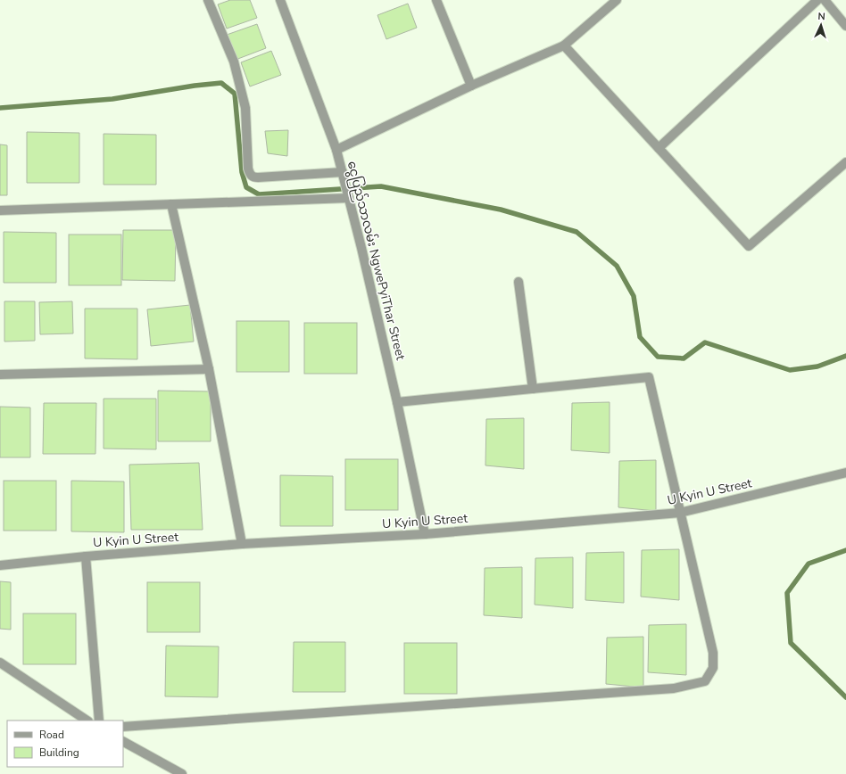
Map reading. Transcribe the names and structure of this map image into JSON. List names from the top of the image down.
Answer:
{
  "streets": {
    "street": ["ငွေပြည်သာလမ်း NgwePyiThar Street", "U Kyin U Street"]
  },
  "crossings": [
    ["ငွေပြည်သာလမ်း NgwePyiThar Street", "U Kyin U Street"]
  ],
  "legend": ["Road", "Building"],
  "north": "top"
}
